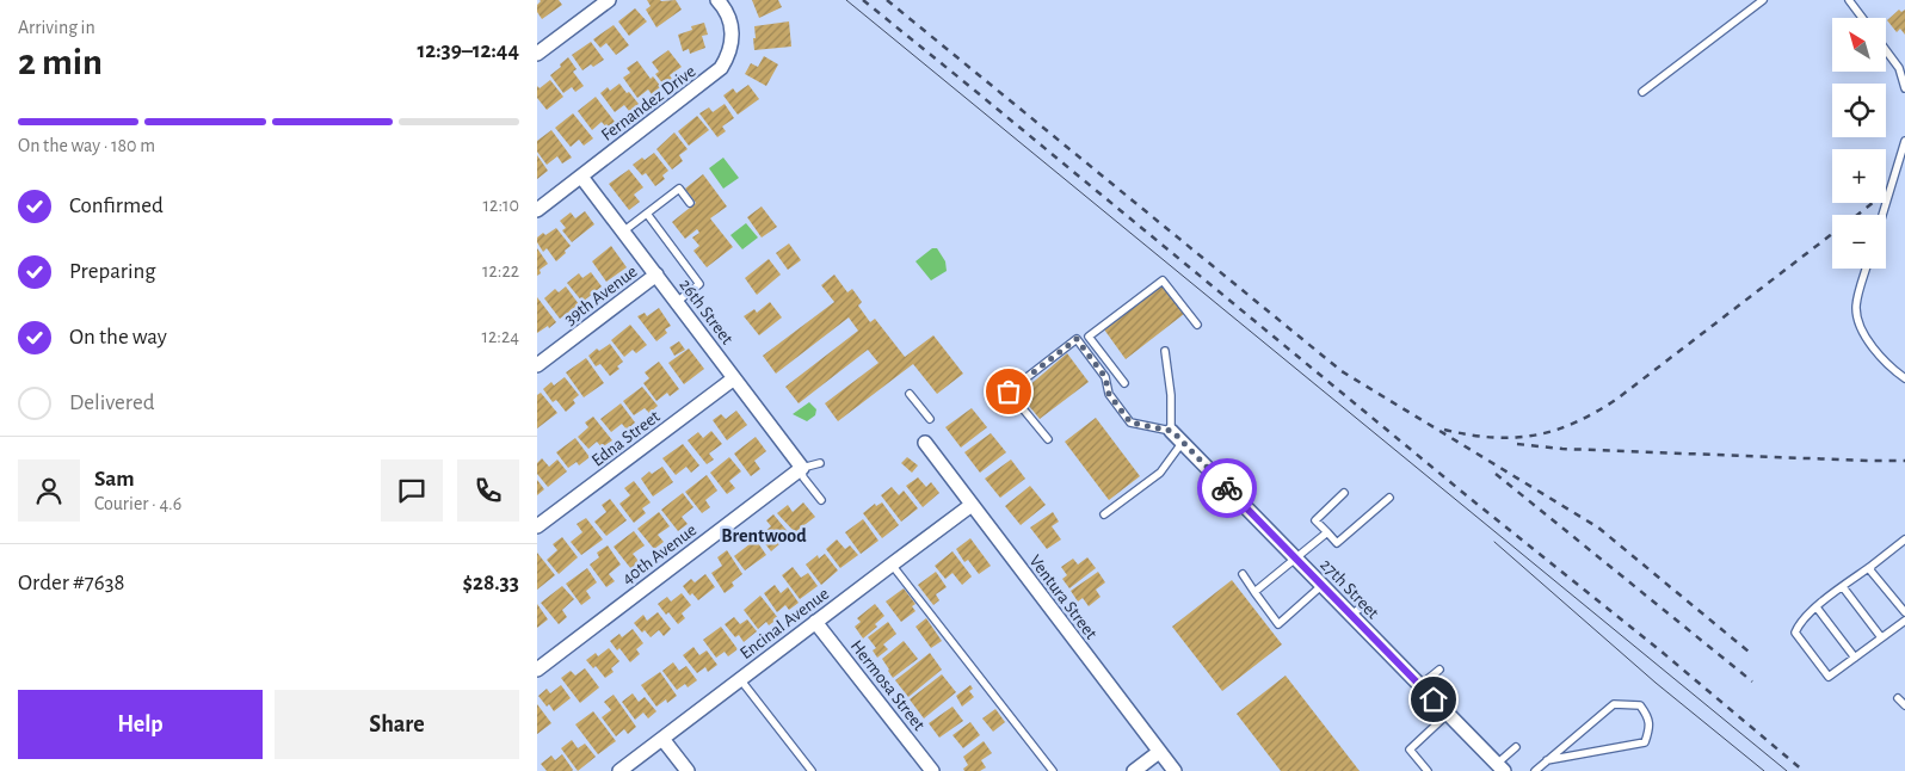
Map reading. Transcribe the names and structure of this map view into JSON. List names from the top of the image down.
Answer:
{
  "streets": {
    "street": [
      "Fernandez Drive",
      "39th Avenue",
      "26th Street",
      "Edna Street",
      "40th Avenue",
      "27th Street",
      "Ventura Street",
      "Encinal Avenue",
      "Hermosa Street"
    ]
  },
  "crossings": [
    ["Fernandez Drive", "26th Street"],
    ["39th Avenue", "26th Street"],
    ["26th Street", "Edna Street"],
    ["26th Street", "40th Avenue"],
    ["Ventura Street", "Encinal Avenue"],
    ["Encinal Avenue", "Hermosa Street"]
  ],
  "districts": ["Brentwood"],
  "north": "top left",
  "page": {
    "heading": ["2 min", "Arriving in", "12:39–12:44"],
    "panel": [
      "Sam",
      "Courier · 4.6",
      "Order #7638",
      "$28.33"
    ],
    "map_buttons": ["+", "−"],
    "bar": "On the way · 180 m",
    "list": [
      ["Confirmed", "12:10"],
      ["Preparing", "12:22"],
      ["On the way", "12:24"],
      "Delivered"
    ],
    "buttons": ["Help", "Share"]
  }
}
